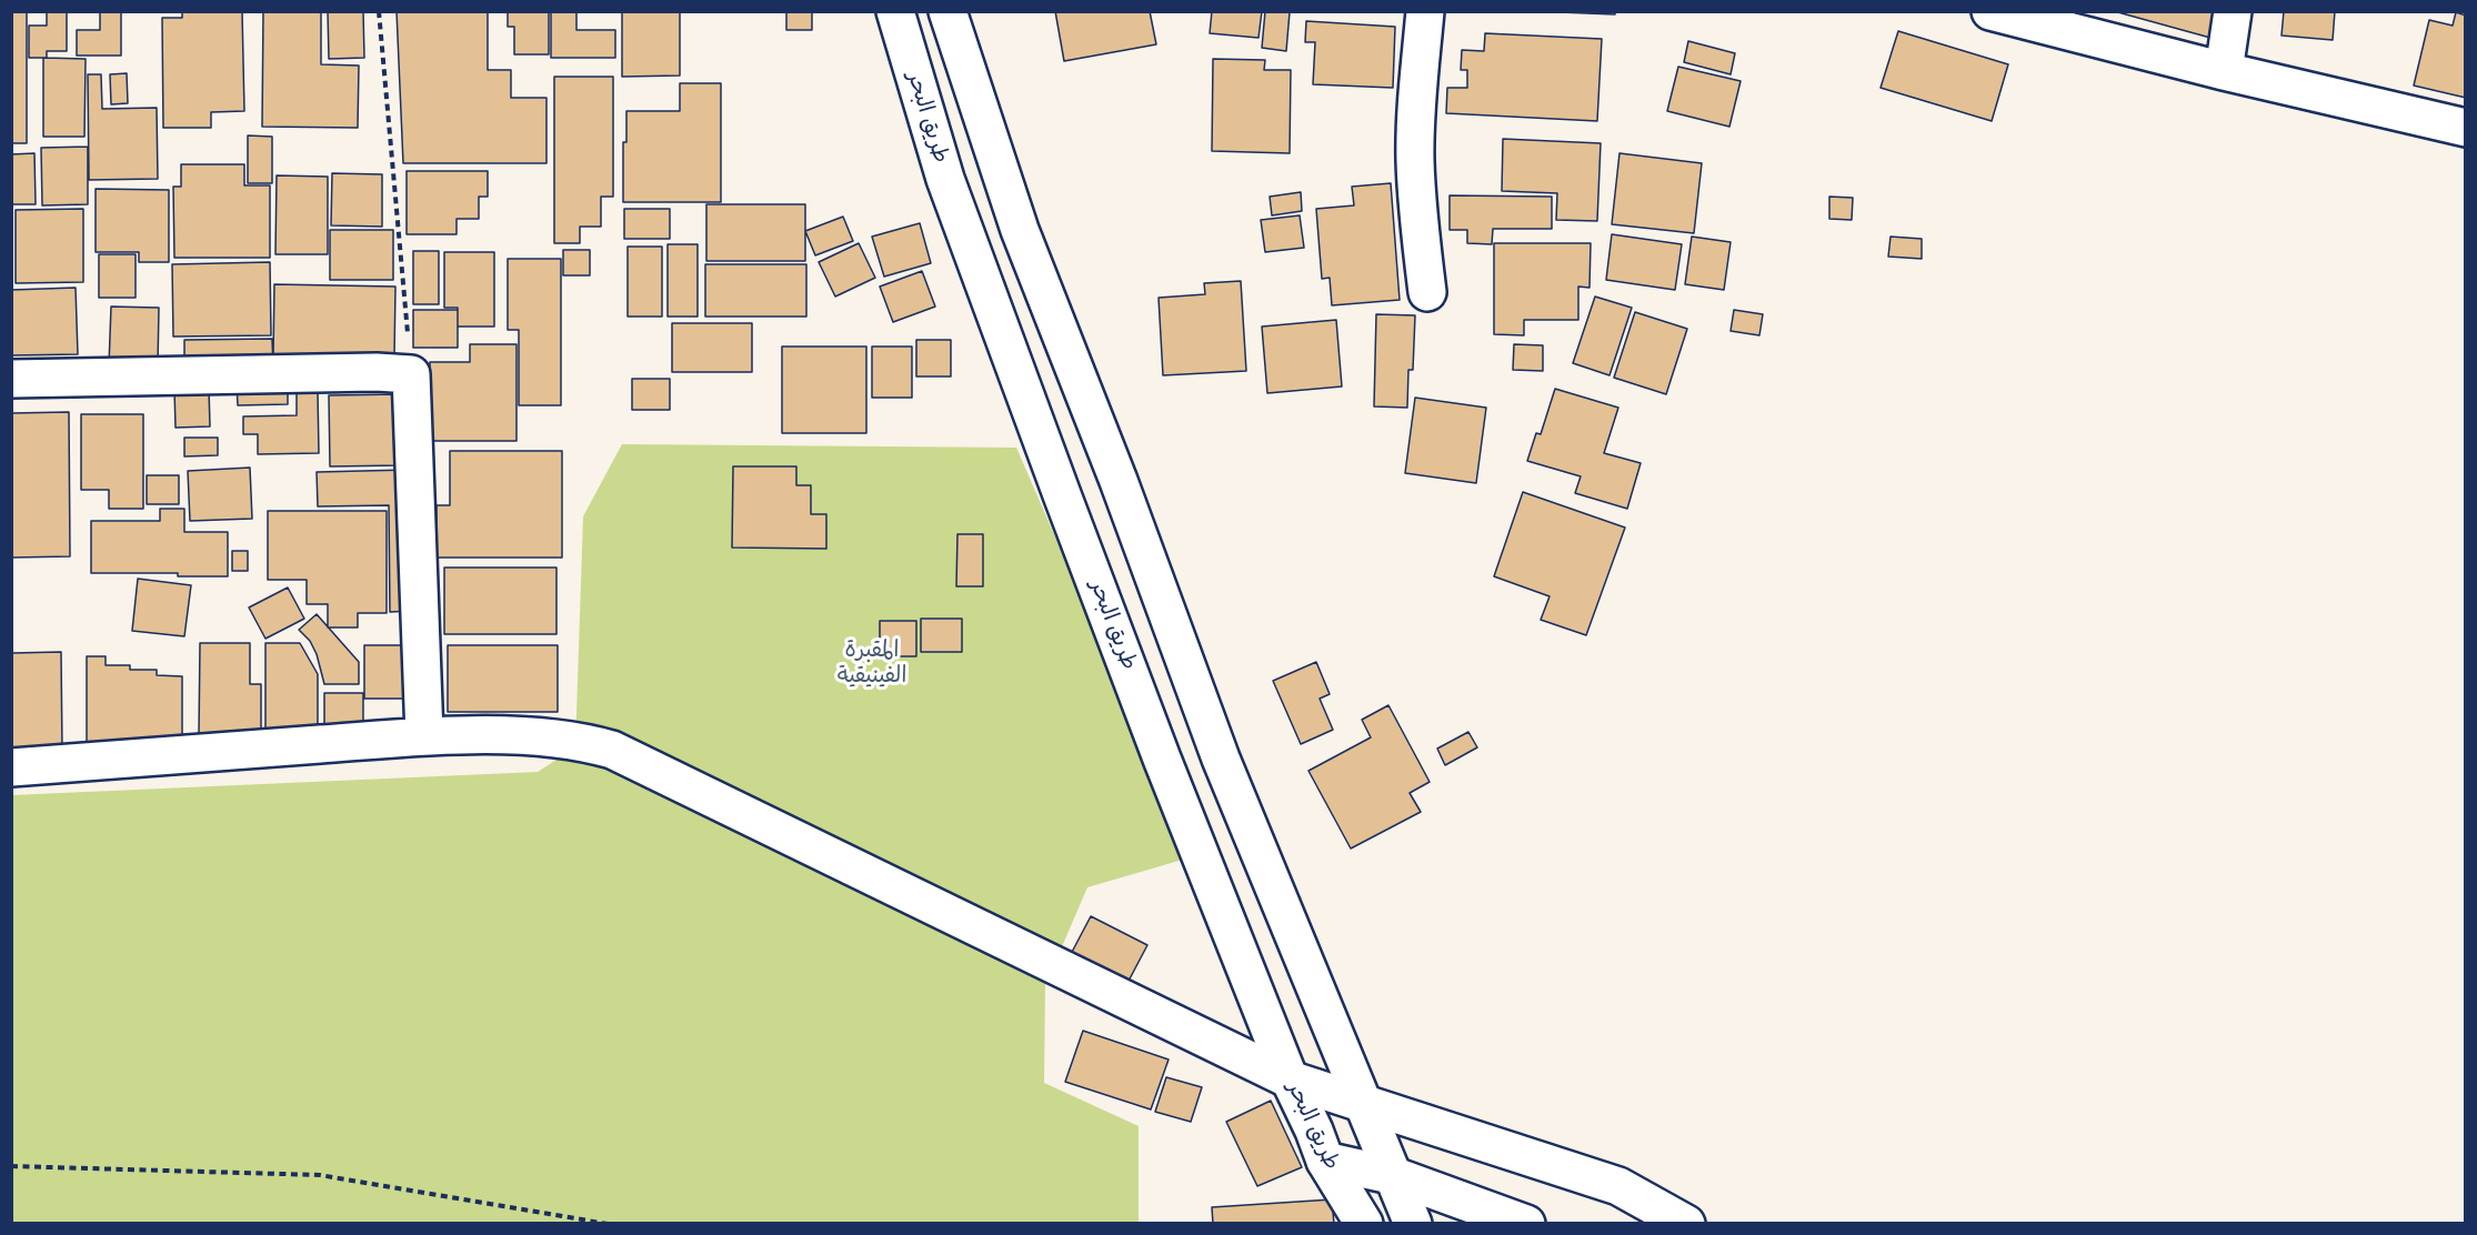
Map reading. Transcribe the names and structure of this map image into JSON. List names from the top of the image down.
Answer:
{
  "streets": {
    "main road": ["طريق البحر"]
  },
  "parks": ["المقبرة الفينيقية"]
}
